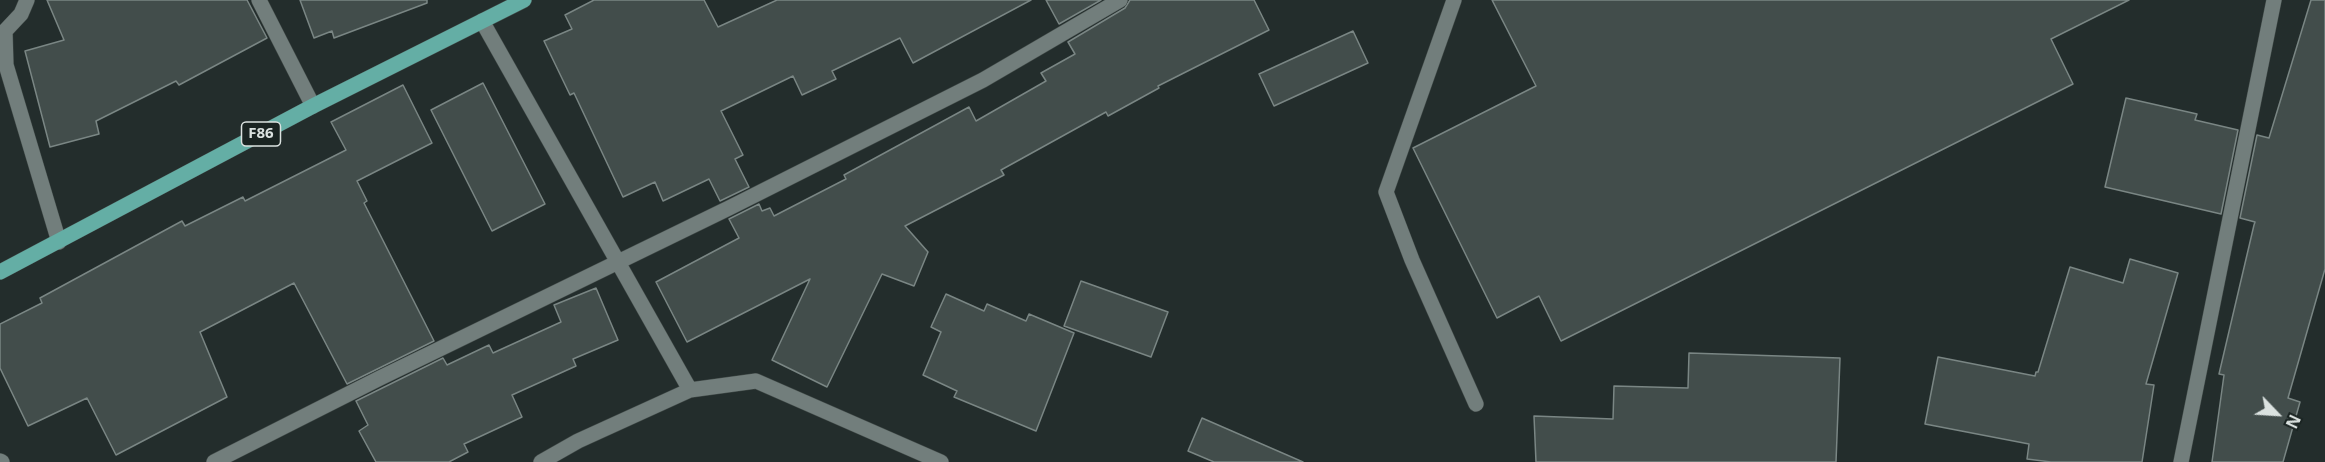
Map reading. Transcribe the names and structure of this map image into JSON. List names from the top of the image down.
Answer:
{
  "streets": {
    "main road": ["F86"]
  },
  "north": "bottom right"
}
